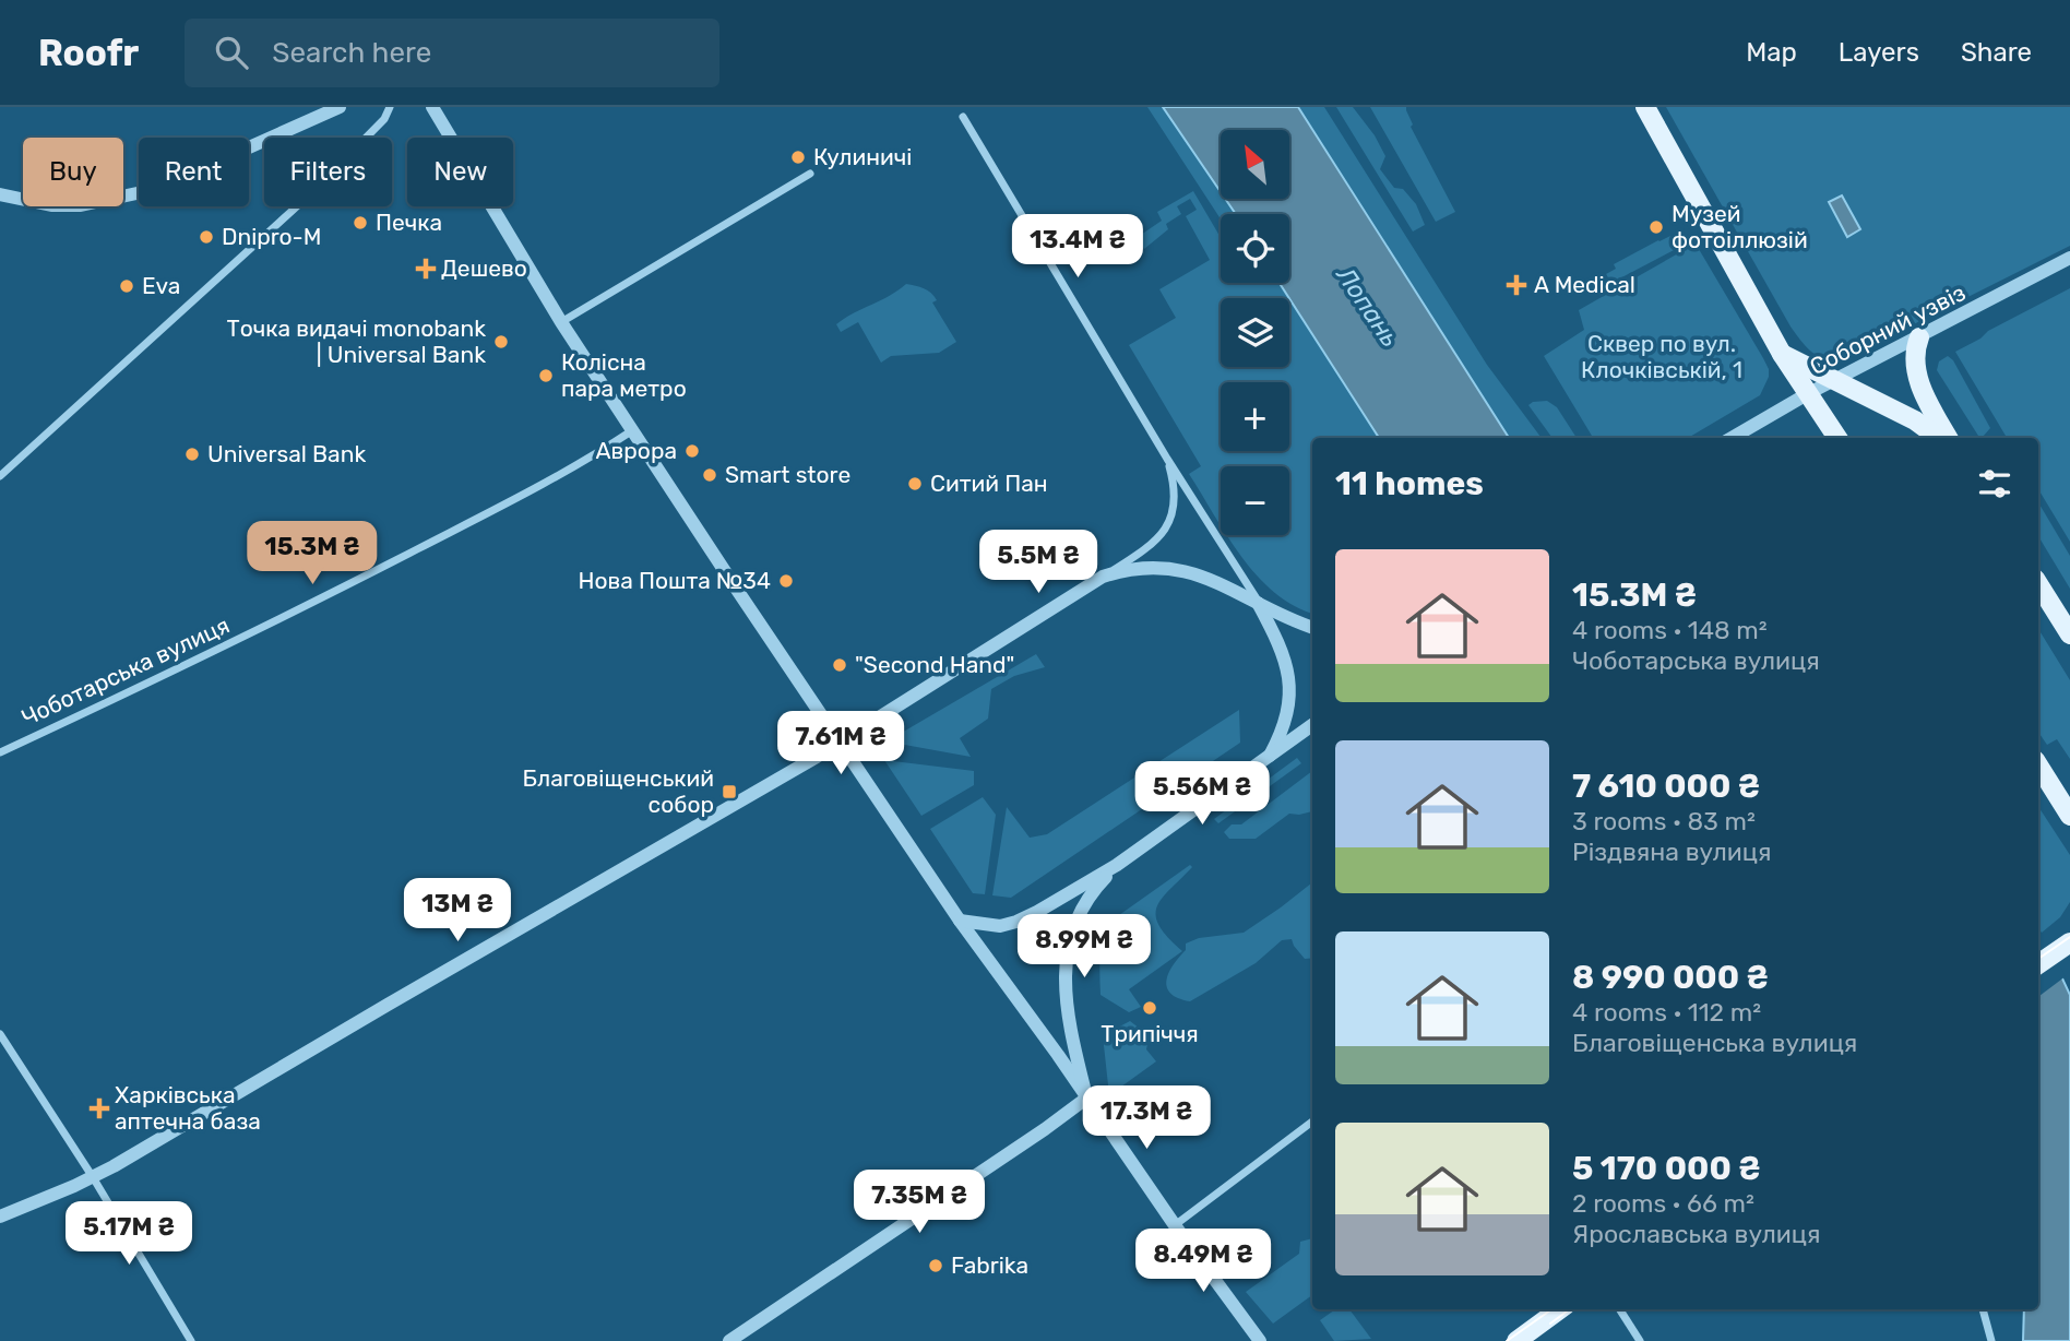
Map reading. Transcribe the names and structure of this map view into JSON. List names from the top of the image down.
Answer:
{
  "streets": {
    "street": ["Соборний узвіз", "Чоботарська вулиця"]
  },
  "water": ["Лопань"],
  "parks": ["Сквер по вул. Клочківській, 1"],
  "places": {
    "other": [
      "Кулиничі",
      "Печка",
      "Музей фотоіллюзій",
      "Dnipro-M",
      "Eva",
      "Точка видачі monobank | Universal Bank",
      "Колісна пара метро",
      "Аврора",
      "Universal Bank",
      "Smart store",
      "Ситий Пан",
      "Нова Пошта №34",
      "\"Second Hand\"",
      "Трипіччя",
      "Fabrika"
    ],
    "health": ["Дешево", "A Medical", "Харківська аптечна база"],
    "transit": ["Благовіщенський собор"]
  },
  "north": "top left",
  "page": {
    "header": "Roofr",
    "search": "Search here",
    "nav": ["Map", "Layers", "Share"],
    "map_buttons": ["+", "−"],
    "chip": [
      "Buy",
      "Rent",
      "Filters",
      "New"
    ],
    "price": [
      "13.4M ₴",
      "15.3M ₴",
      "5.5M ₴",
      "7.61M ₴",
      "5.56M ₴",
      "13M ₴",
      "8.99M ₴",
      "17.3M ₴",
      "7.35M ₴",
      "5.17M ₴",
      "8.49M ₴"
    ],
    "heading": "11 homes",
    "list": [
      {
        "name": "15.3M ₴",
        "note": "4 rooms · 148 m² · Чоботарська вулиця"
      },
      {
        "name": "7 610 000 ₴",
        "note": "3 rooms · 83 m² · Різдвяна вулиця"
      },
      {
        "name": "8 990 000 ₴",
        "note": "4 rooms · 112 m² · Благовіщенська вулиця"
      },
      {
        "name": "5 170 000 ₴",
        "note": "2 rooms · 66 m² · Ярославська вулиця"
      }
    ]
  }
}
